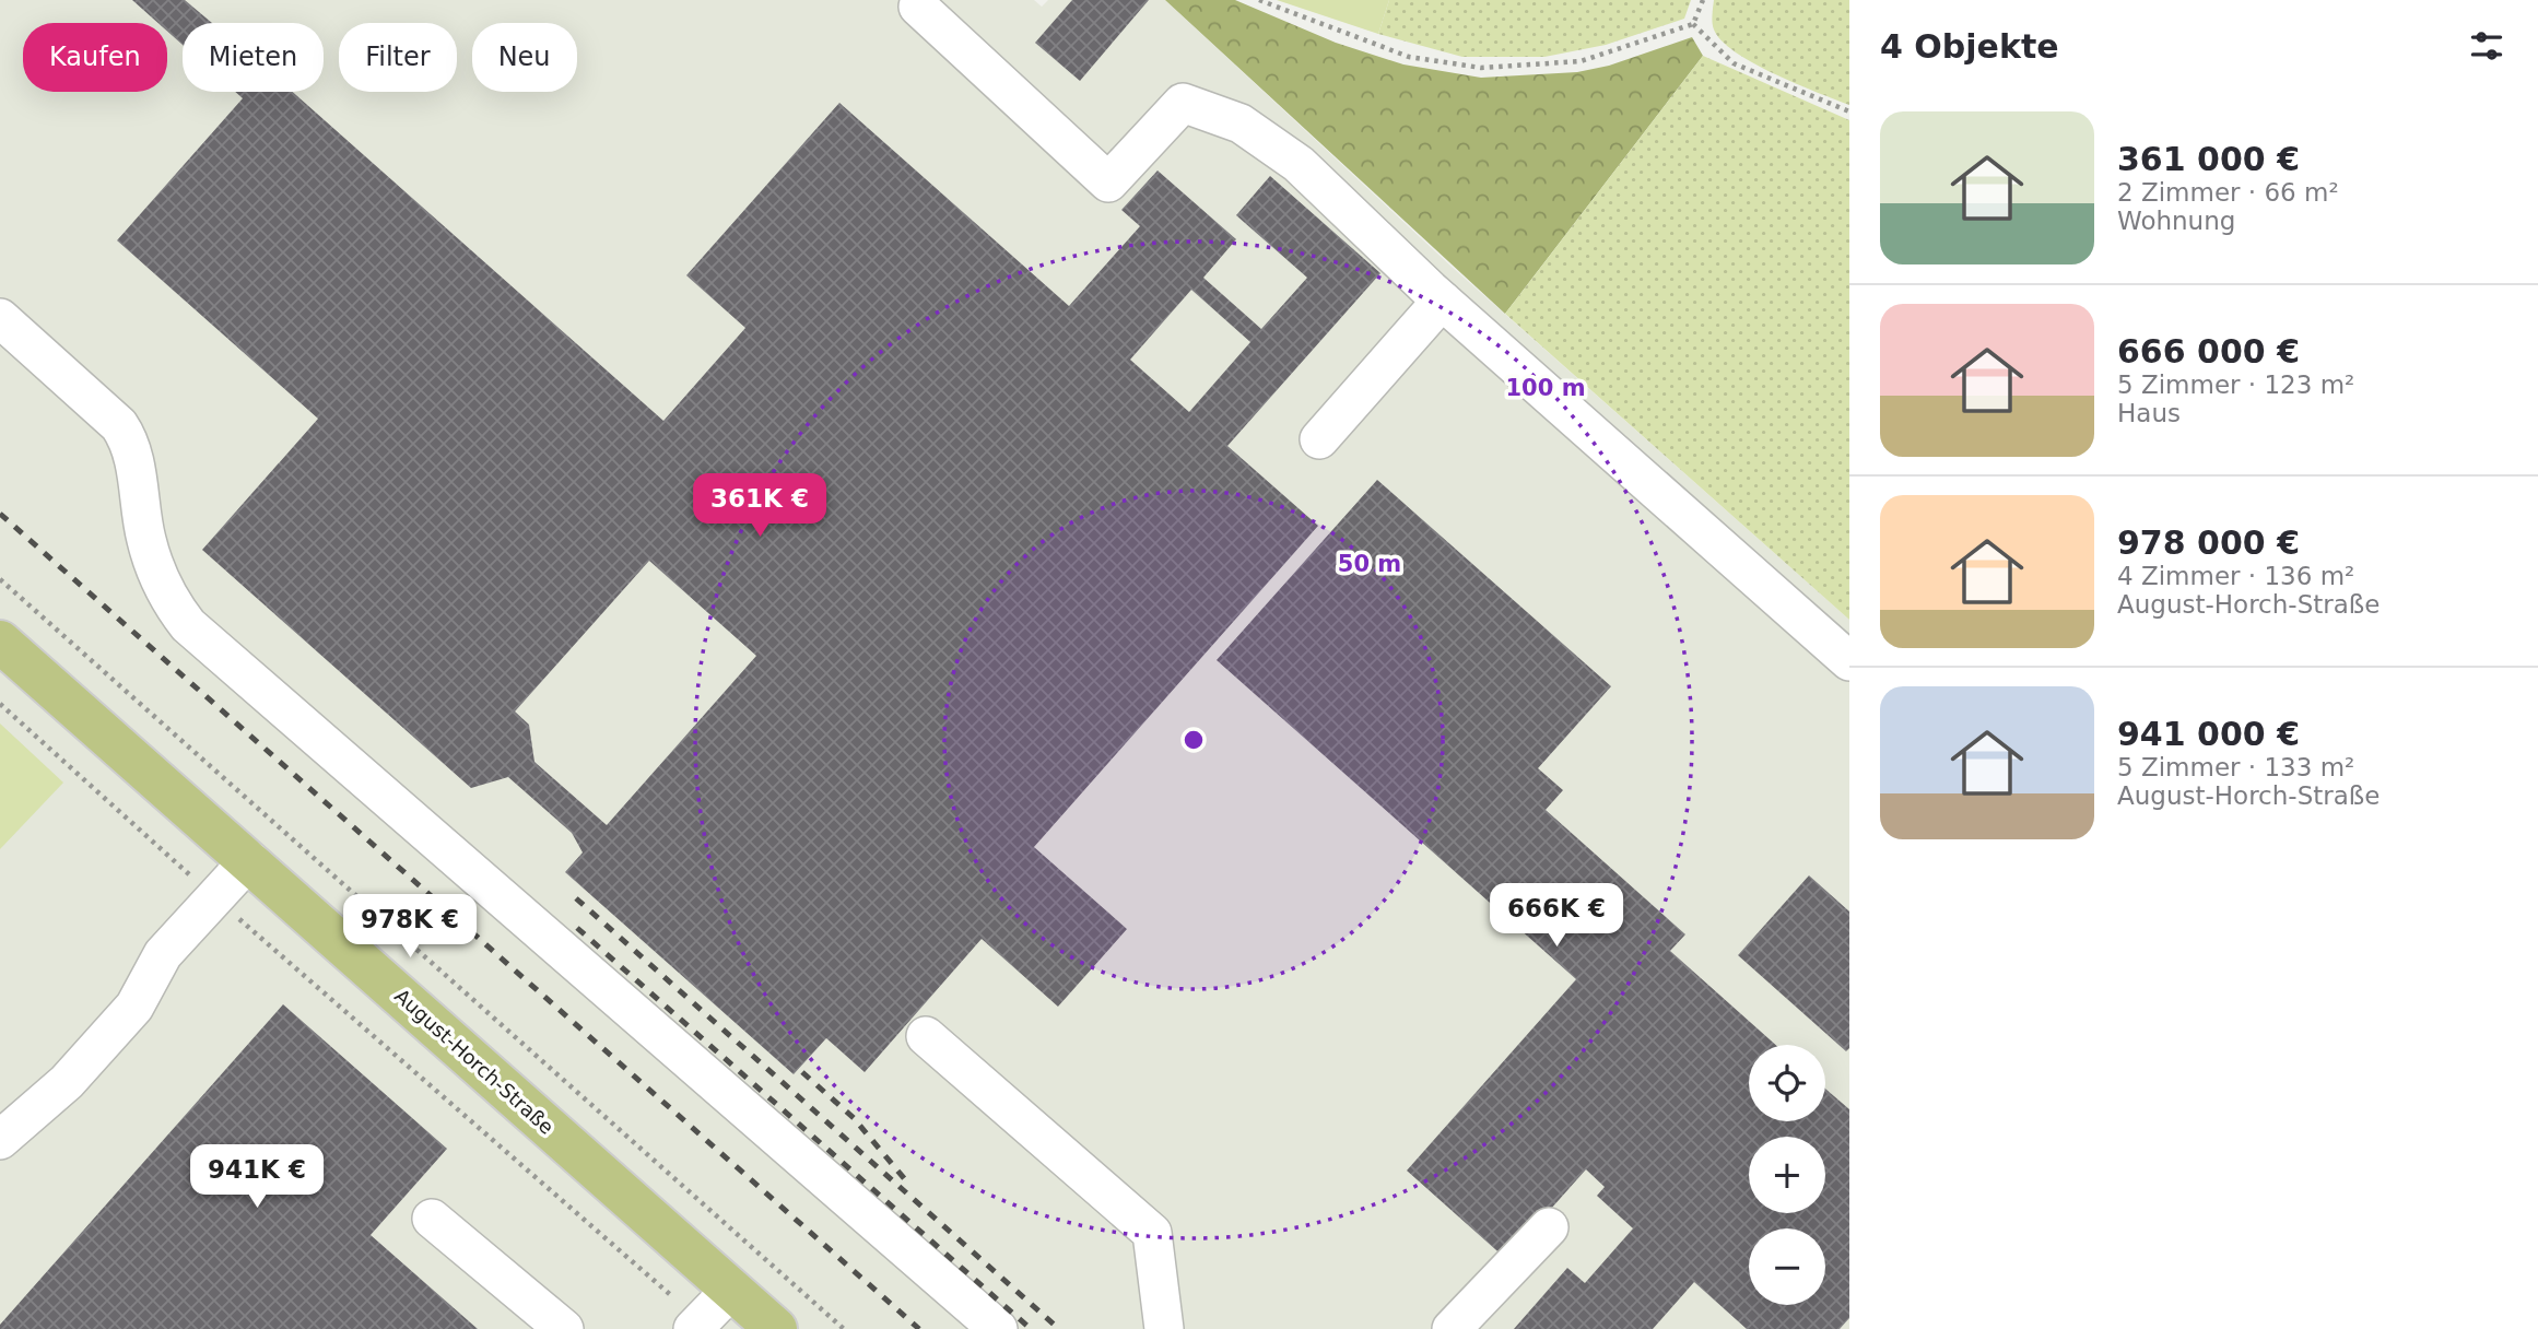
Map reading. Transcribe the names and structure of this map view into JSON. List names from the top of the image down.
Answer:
{
  "streets": {
    "main road": ["August-Horch-Straße"]
  },
  "page": {
    "heading": "4 Objekte",
    "chip": [
      "Kaufen",
      "Mieten",
      "Filter",
      "Neu"
    ],
    "list": [
      {
        "name": "361 000 €",
        "note": "2 Zimmer · 66 m² · Wohnung"
      },
      {
        "name": "666 000 €",
        "note": "5 Zimmer · 123 m² · Haus"
      },
      {
        "name": "978 000 €",
        "note": "4 Zimmer · 136 m² · August-Horch-Straße"
      },
      {
        "name": "941 000 €",
        "note": "5 Zimmer · 133 m² · August-Horch-Straße"
      }
    ],
    "price": [
      "361K €",
      "666K €",
      "978K €",
      "941K €"
    ],
    "map_buttons": ["+", "−"]
  },
  "rings": ["100 m", "50 m"]
}
